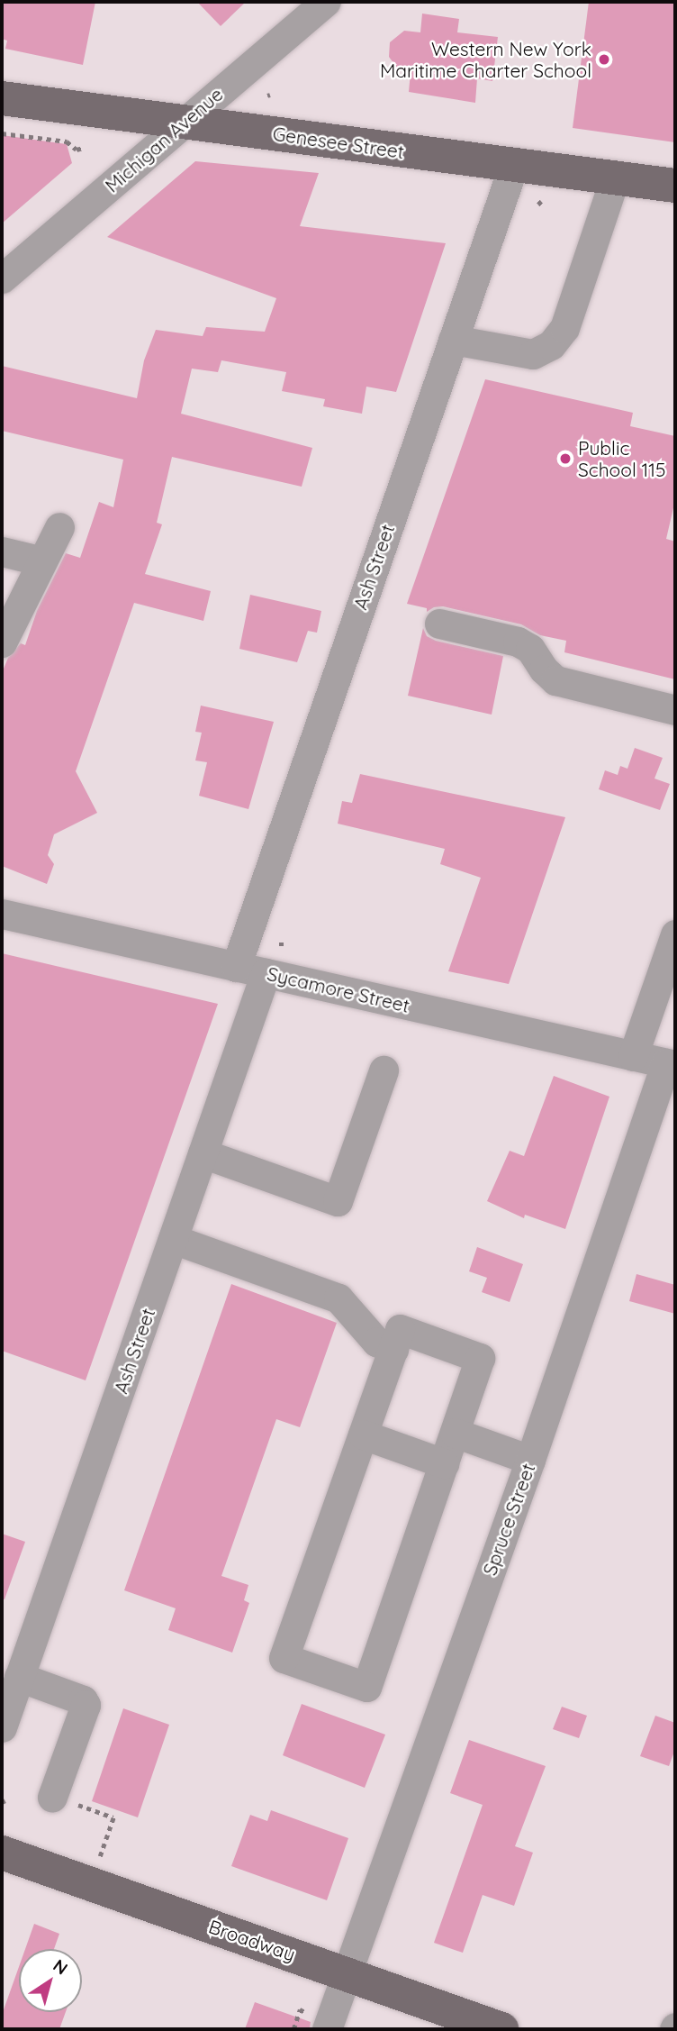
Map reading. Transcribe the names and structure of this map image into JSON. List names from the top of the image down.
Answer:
{
  "streets": {
    "main road": ["Genesee Street", "Broadway"],
    "street": [
      "Michigan Avenue",
      "Ash Street",
      "Sycamore Street",
      "Spruce Street"
    ]
  },
  "crossings": [
    ["Michigan Avenue", "Genesee Street"],
    ["Genesee Street", "Ash Street"],
    ["Ash Street", "Sycamore Street"],
    ["Sycamore Street", "Spruce Street"],
    ["Spruce Street", "Broadway"]
  ],
  "places": ["Western New York Maritime Charter School", "Public School 115"],
  "north": "top right"
}
